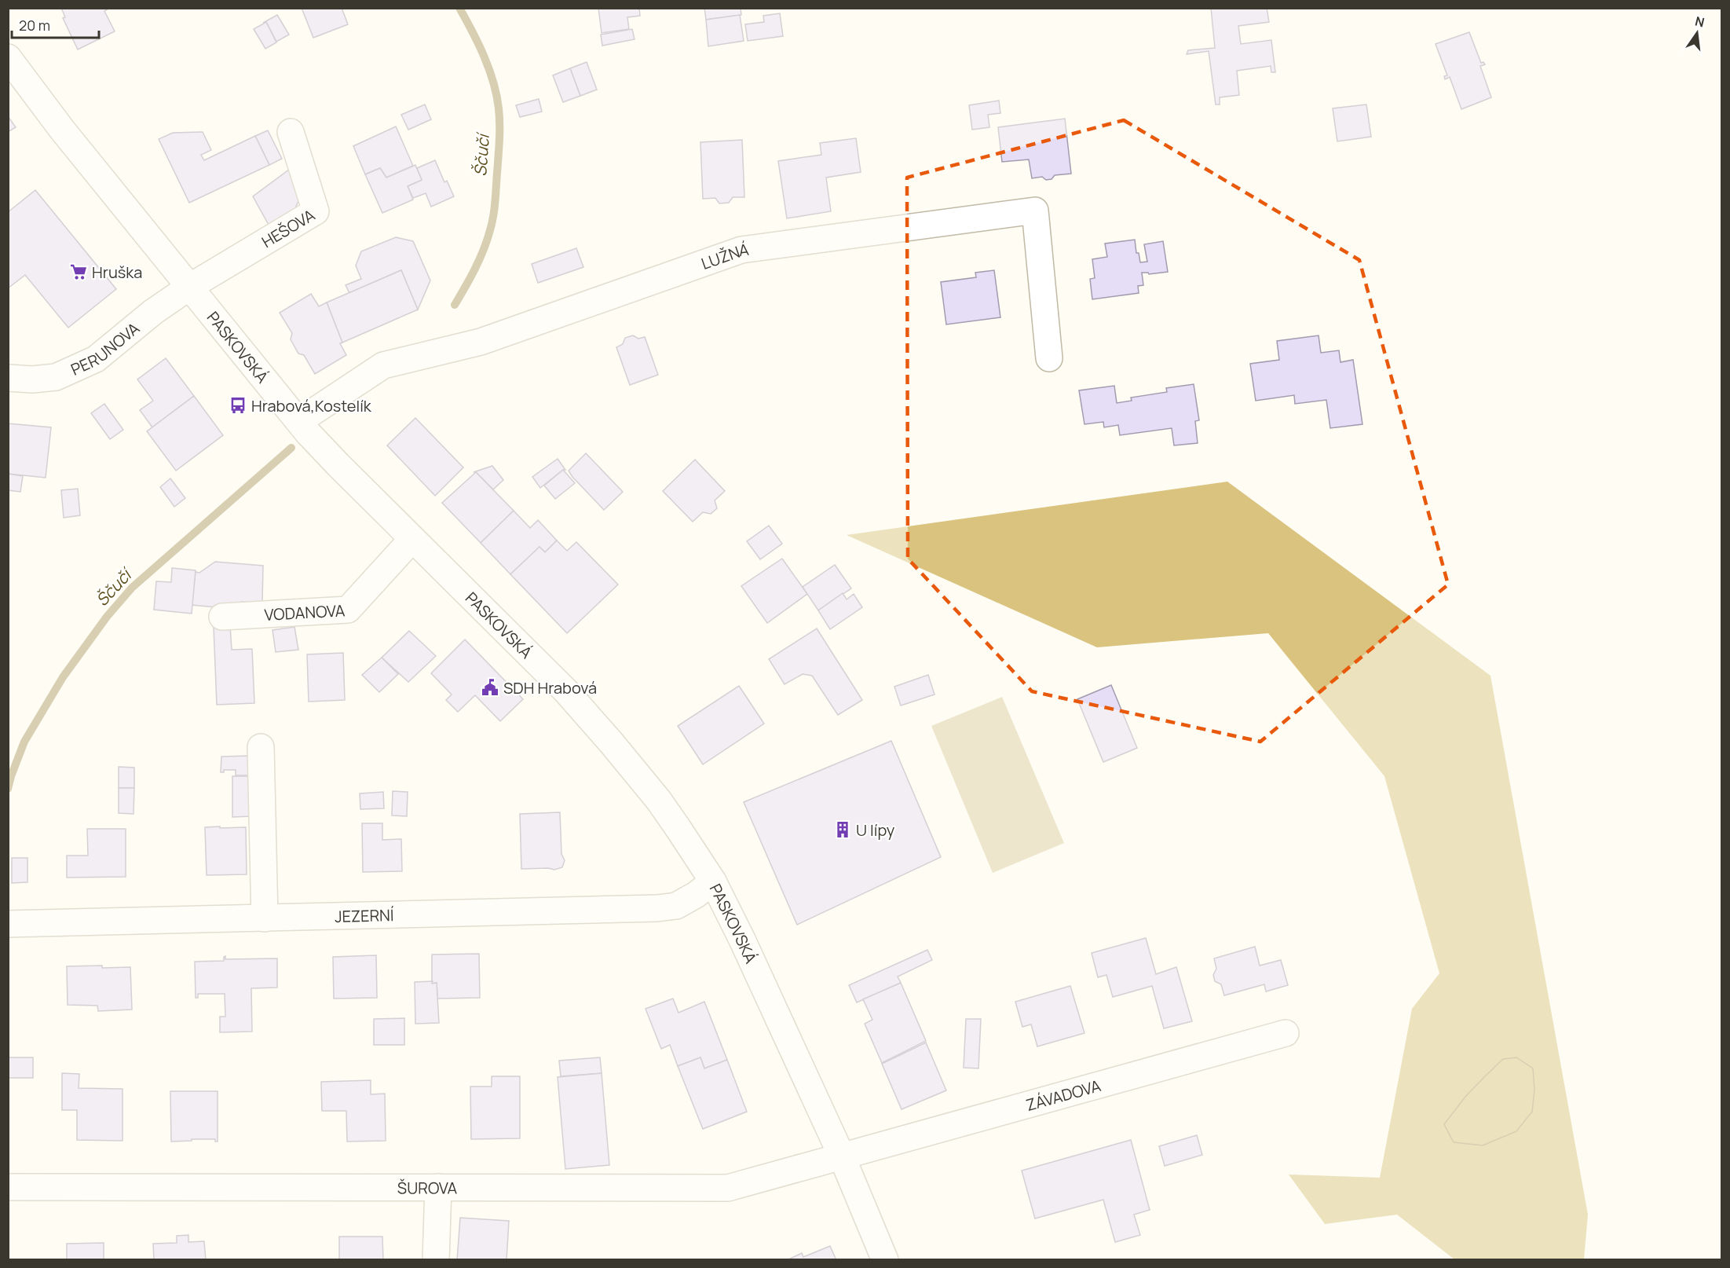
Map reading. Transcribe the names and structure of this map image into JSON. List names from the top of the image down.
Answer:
{
  "streets": {
    "street": [
      "HEŠOVA",
      "LUŽNÁ",
      "PERUNOVA",
      "PASKOVSKÁ",
      "VODANOVA",
      "JEZERNÍ",
      "ZÁVADOVA",
      "ŠUROVA"
    ]
  },
  "crossings": [
    ["HEŠOVA", "PERUNOVA"],
    ["HEŠOVA", "PASKOVSKÁ"],
    ["LUŽNÁ", "PASKOVSKÁ"],
    ["PERUNOVA", "PASKOVSKÁ"],
    ["PASKOVSKÁ", "VODANOVA"],
    ["PASKOVSKÁ", "JEZERNÍ"],
    ["PASKOVSKÁ", "ZÁVADOVA"],
    ["PASKOVSKÁ", "ŠUROVA"],
    ["ZÁVADOVA", "ŠUROVA"]
  ],
  "water": ["Ščučí"],
  "places": {
    "supermarket": ["Hruška"],
    "bus stop": ["Hrabová,Kostelík"],
    "public building": ["SDH Hrabová"],
    "building": ["U lípy"]
  },
  "scale_bar": "20 m",
  "north": "top"
}
